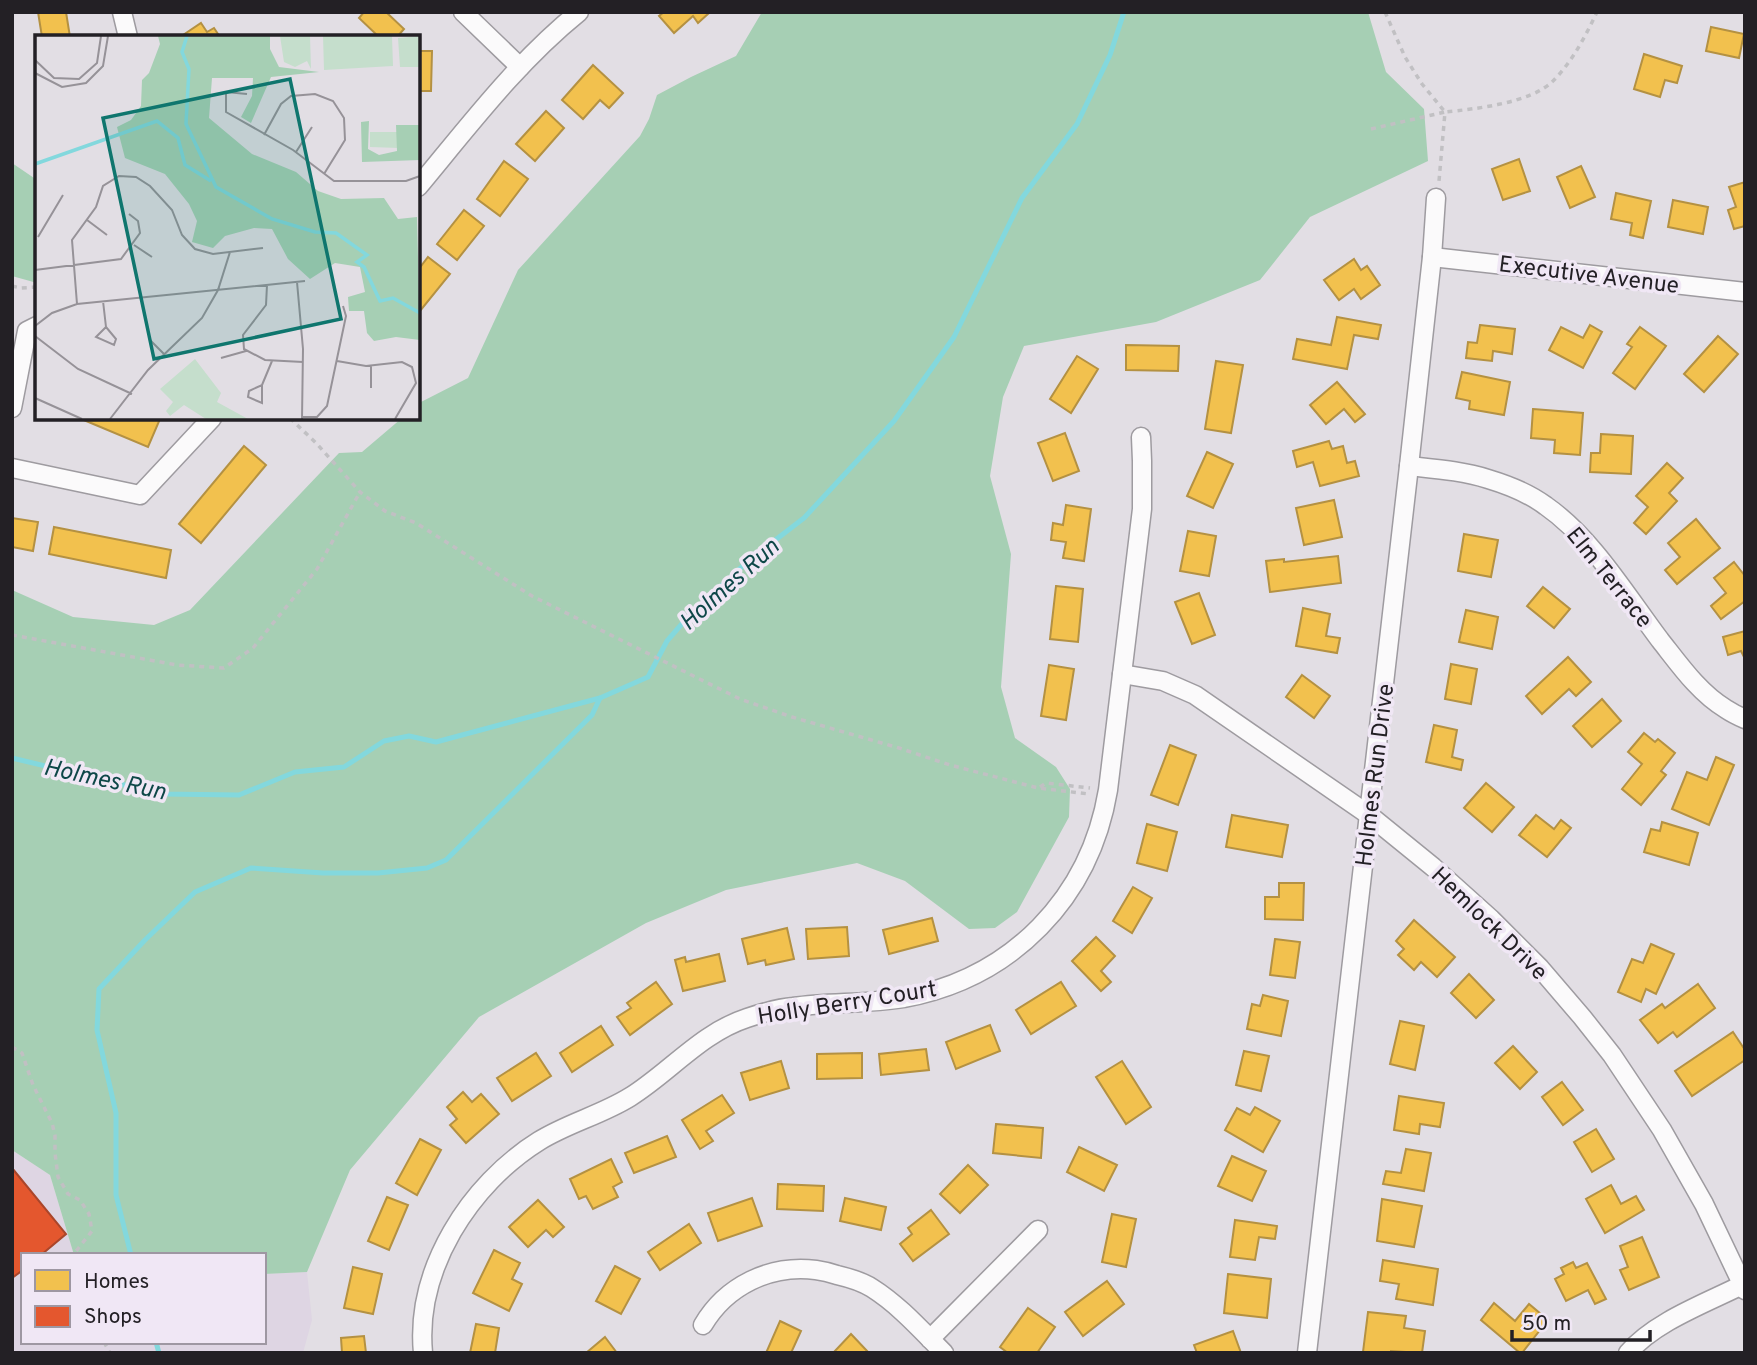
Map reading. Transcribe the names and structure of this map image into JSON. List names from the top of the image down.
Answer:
{
  "streets": {
    "street": [
      "Executive Avenue",
      "Elm Terrace",
      "Holmes Run Drive",
      "Hemlock Drive",
      "Holly Berry Court"
    ]
  },
  "crossings": [
    ["Executive Avenue", "Holmes Run Drive"],
    ["Elm Terrace", "Holmes Run Drive"],
    ["Holmes Run Drive", "Hemlock Drive"],
    ["Hemlock Drive", "Holly Berry Court"]
  ],
  "water": ["Holmes Run"],
  "legend": ["Homes", "Shops"],
  "scale_bar": "50 m"
}
